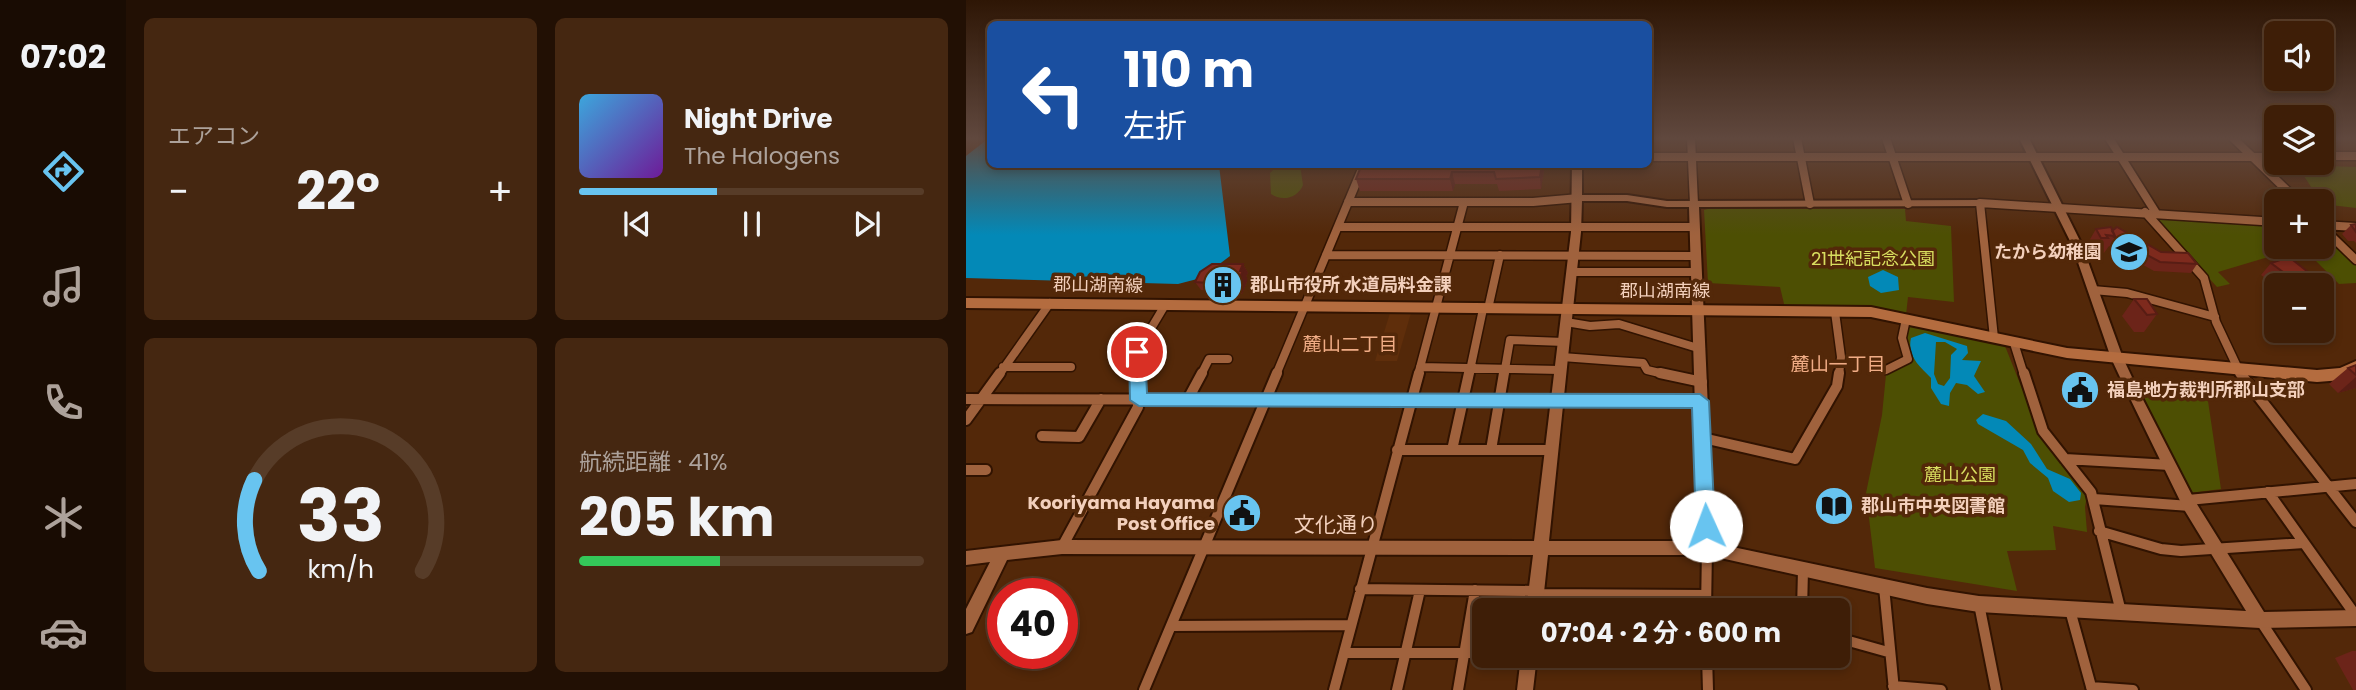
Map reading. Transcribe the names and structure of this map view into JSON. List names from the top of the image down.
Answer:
{
  "streets": {
    "main road": ["郡山湖南線"],
    "street": ["文化通り"]
  },
  "districts": ["麓山二丁目", "麓山一丁目"],
  "parks": ["21世紀記念公園", "麓山公園"],
  "places": {
    "school or university": ["たから幼稚園"],
    "building": ["郡山市役所 水道局料金課"],
    "public building": ["福島地方裁判所郡山支部", "Kooriyama Hayama Post Office"],
    "library": ["郡山市中央図書館"]
  },
  "page": {
    "tabs": "07:02",
    "tile": [
      "エアコン",
      ["航続距離 · 41%", "205 km"]
    ],
    "map_buttons": ["+", "−"],
    "turn": ["110 m", "左折"],
    "song": ["Night Drive", "The Halogens"],
    "heat": ["−", "22°", "+"],
    "limit": "40",
    "trip": "07:04 · 2 分 · 600 m",
    "gauge": ["33", "km/h"]
  }
}
